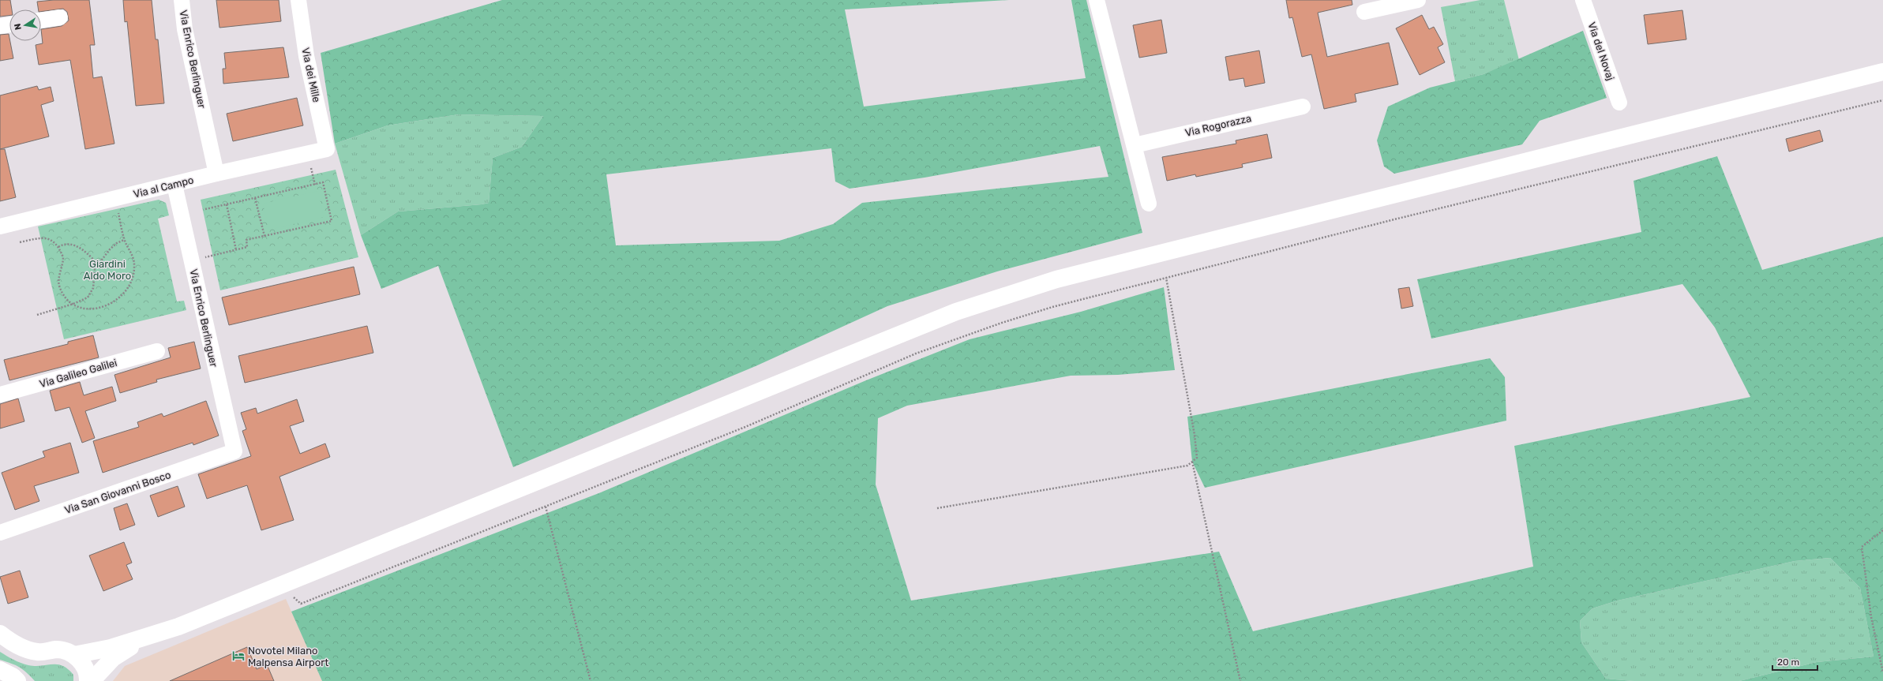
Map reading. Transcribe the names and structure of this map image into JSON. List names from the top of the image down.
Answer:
{
  "streets": {
    "street": [
      "Via del Novaj",
      "Via Enrico Berlinguer",
      "Via dei Mille",
      "Via Rogorazza",
      "Via al Campo",
      "Via Galileo Galilei",
      "Via San Giovanni Bosco"
    ]
  },
  "crossings": [
    ["Via Enrico Berlinguer", "Via al Campo"],
    ["Via Enrico Berlinguer", "Via San Giovanni Bosco"],
    ["Via dei Mille", "Via al Campo"]
  ],
  "parks": ["Giardini Aldo Moro"],
  "places": {
    "hotel": ["Novotel Milano Malpensa Airport"]
  },
  "scale_bar": "20 m",
  "north": "left"
}
